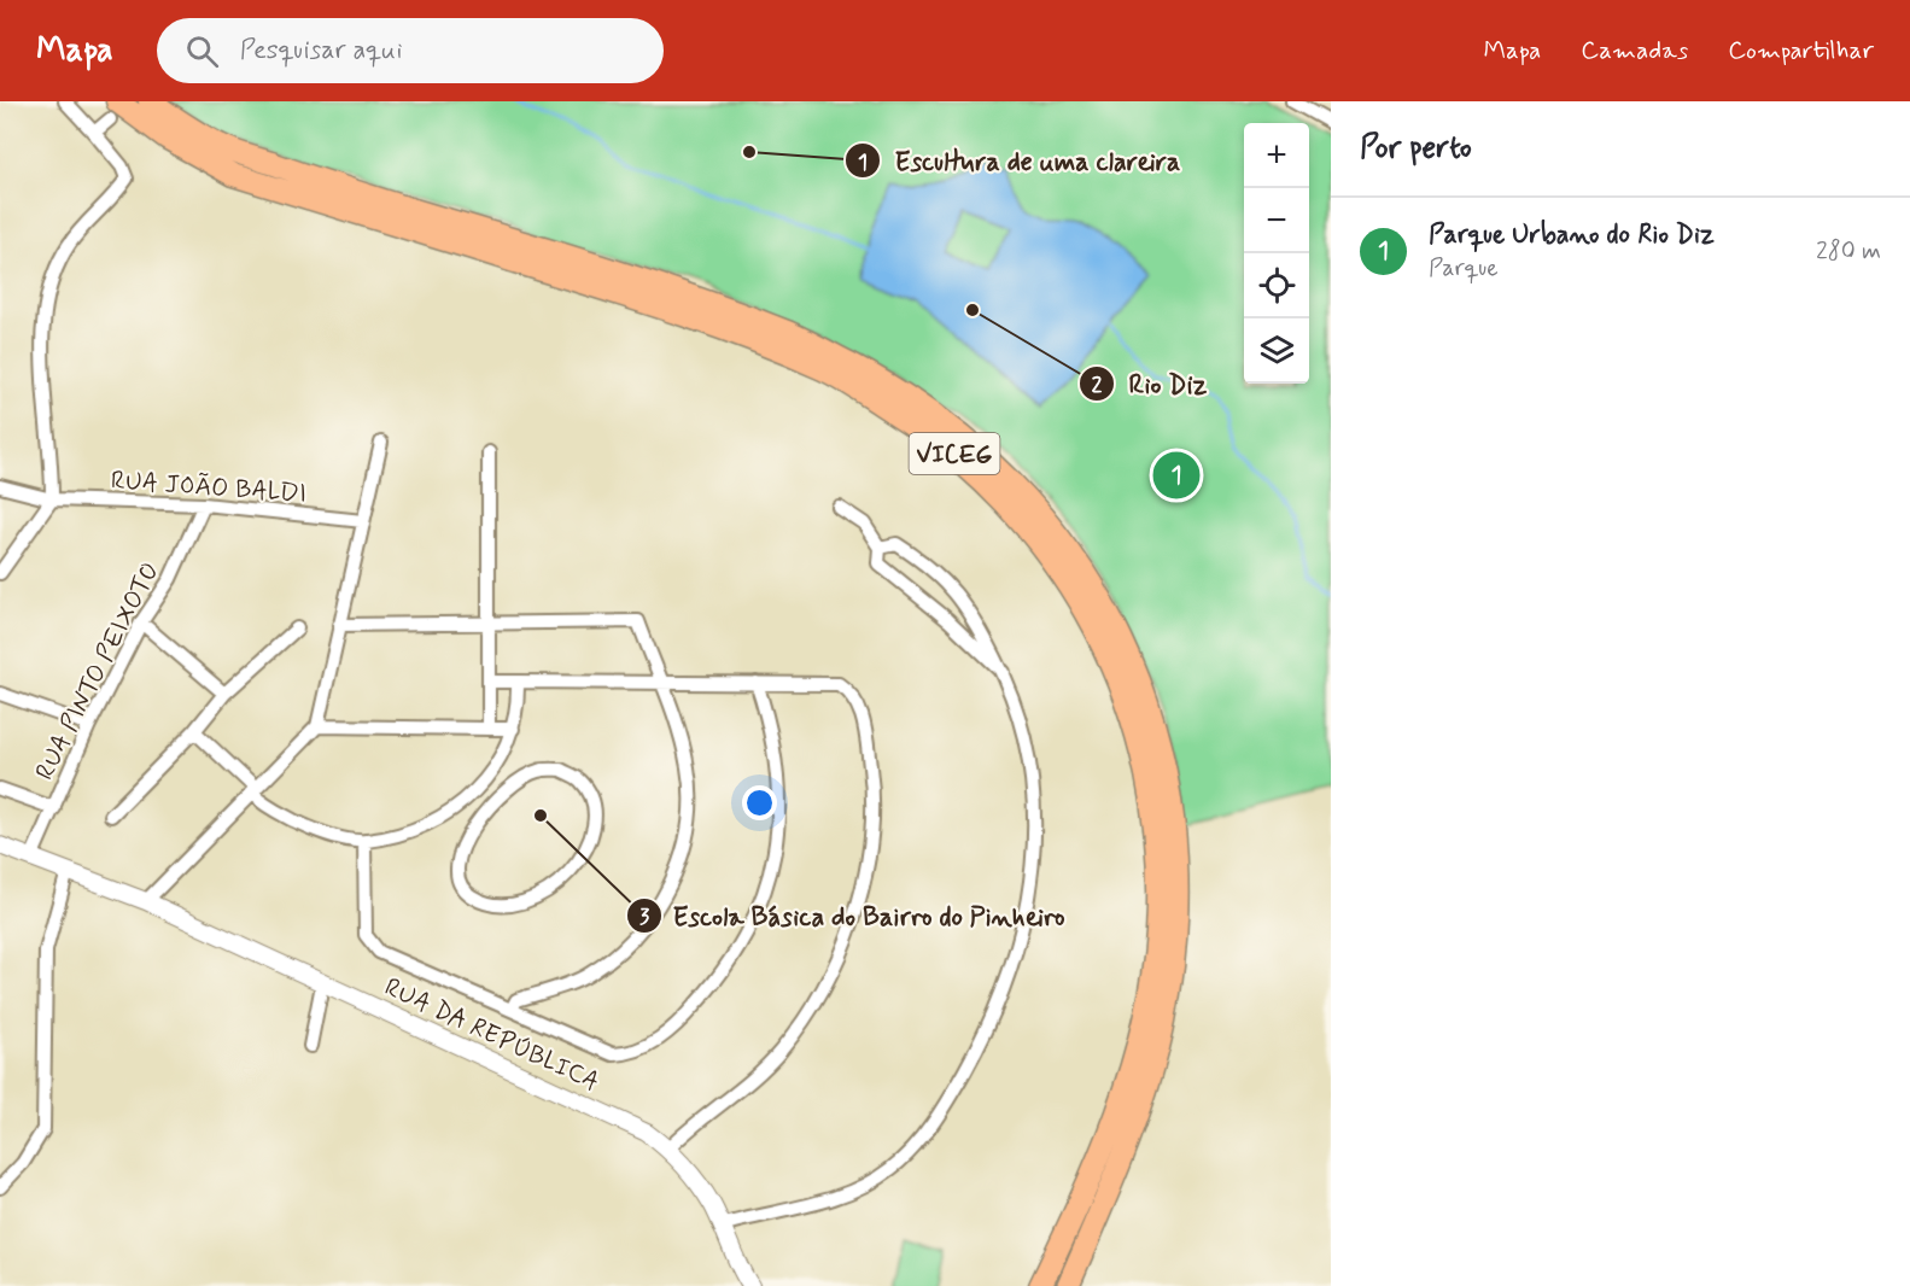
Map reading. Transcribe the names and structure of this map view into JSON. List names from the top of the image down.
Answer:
{
  "streets": {
    "highway": ["VICEG"],
    "street": ["RUA JOÃO BALDI", "RUA PINTO PEIXOTO", "RUA DA REPÚBLICA"]
  },
  "crossings": [
    ["RUA JOÃO BALDI", "RUA PINTO PEIXOTO"],
    ["RUA PINTO PEIXOTO", "RUA DA REPÚBLICA"]
  ],
  "places": ["Escultura de uma clareira", "Rio Diz", "Escola Básica do Bairro do Pinheiro"],
  "page": {
    "header": "Mapa",
    "search": "Pesquisar aqui",
    "nav": ["Mapa", "Camadas", "Compartilhar"],
    "heading": "Por perto",
    "map_buttons": ["+", "−"],
    "list": [
      {
        "mark": "1",
        "name": "Parque Urbano do Rio Diz",
        "note": "Parque",
        "value": "280 m"
      }
    ],
    "pins": "1"
  }
}
